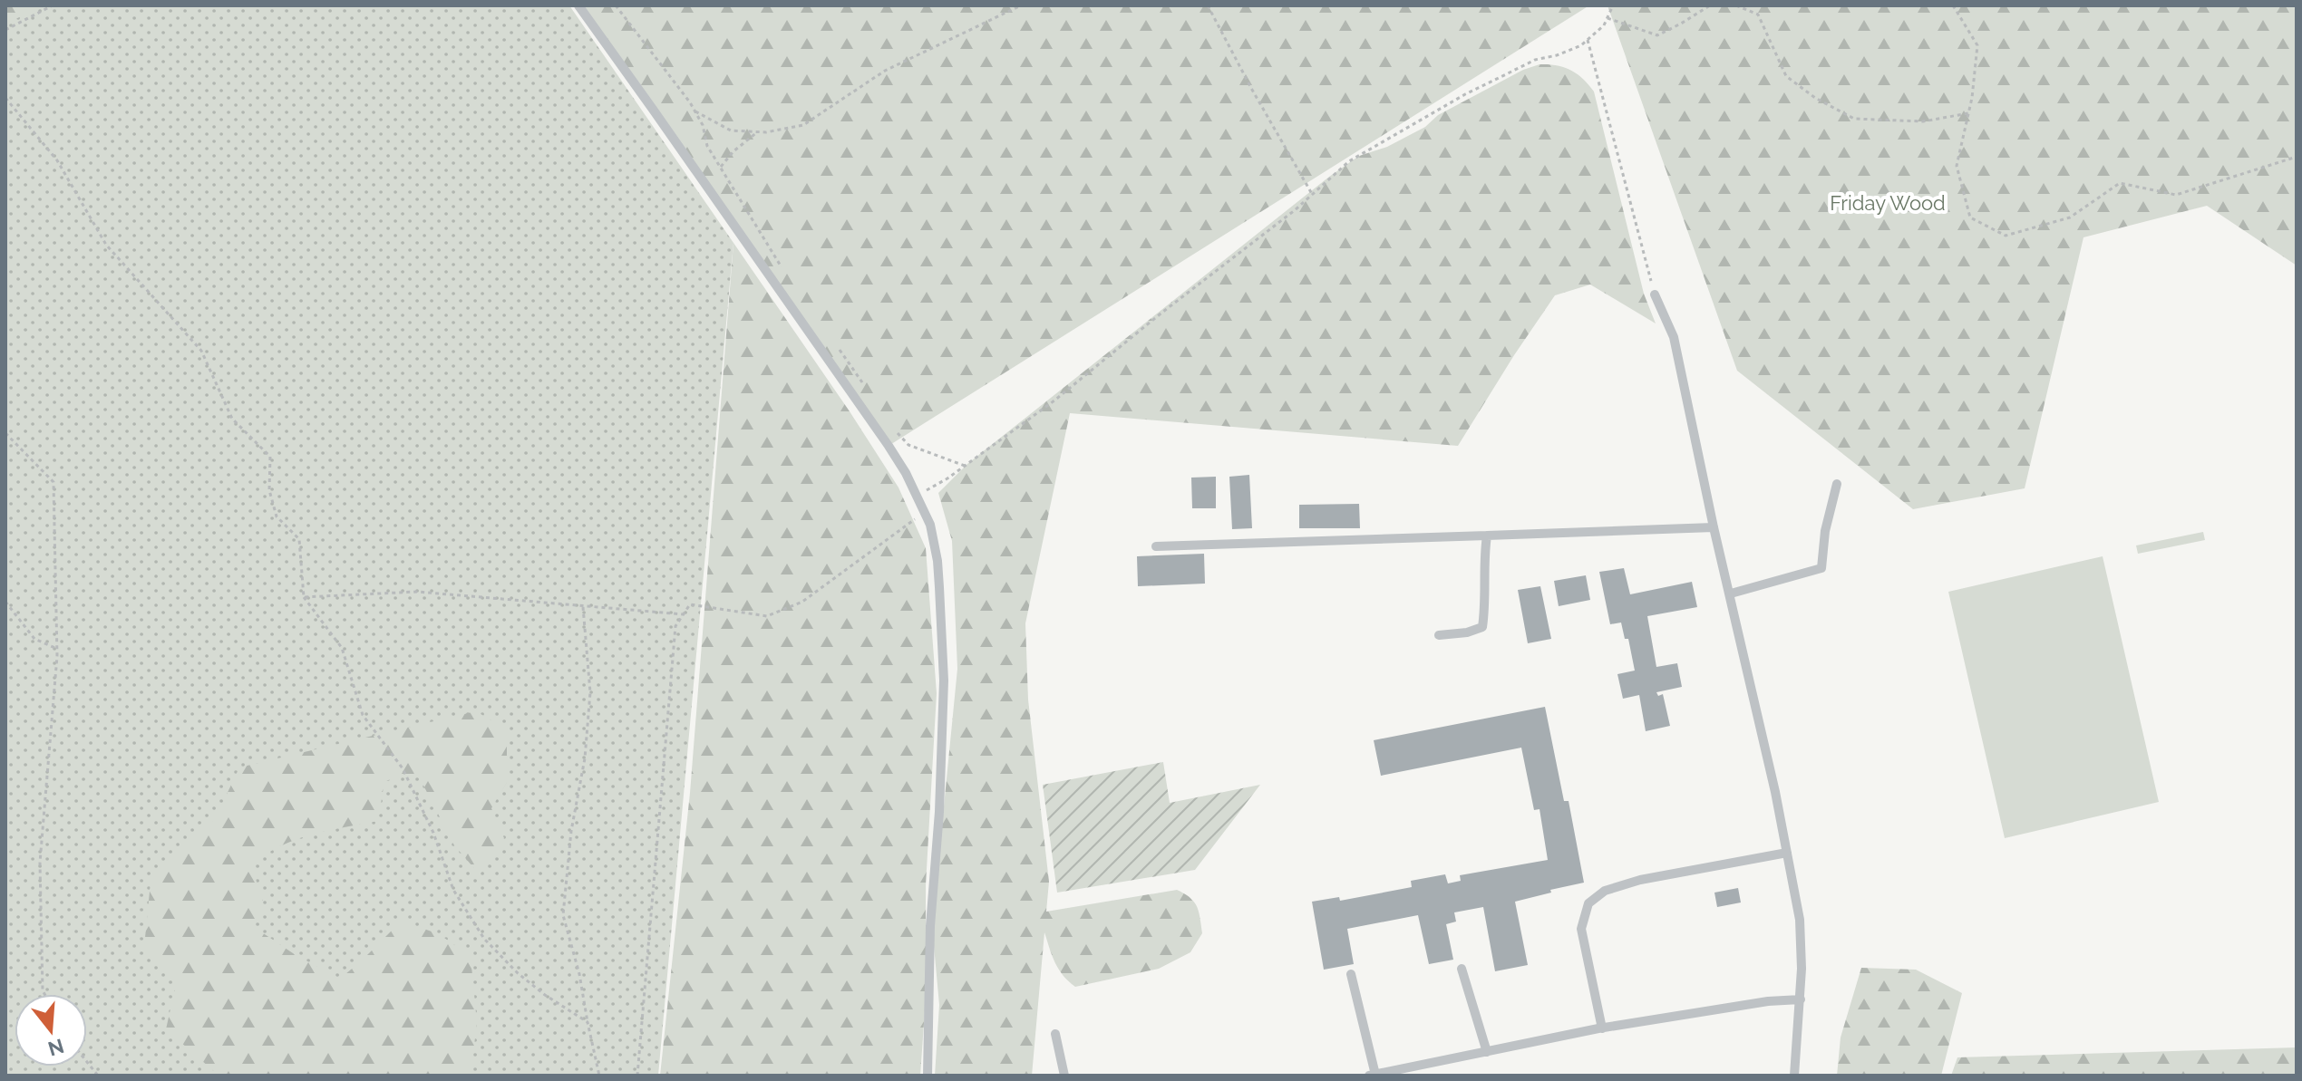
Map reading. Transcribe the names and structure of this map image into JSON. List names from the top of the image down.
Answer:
{
  "parks": ["Friday Wood"],
  "north": "bottom"
}
